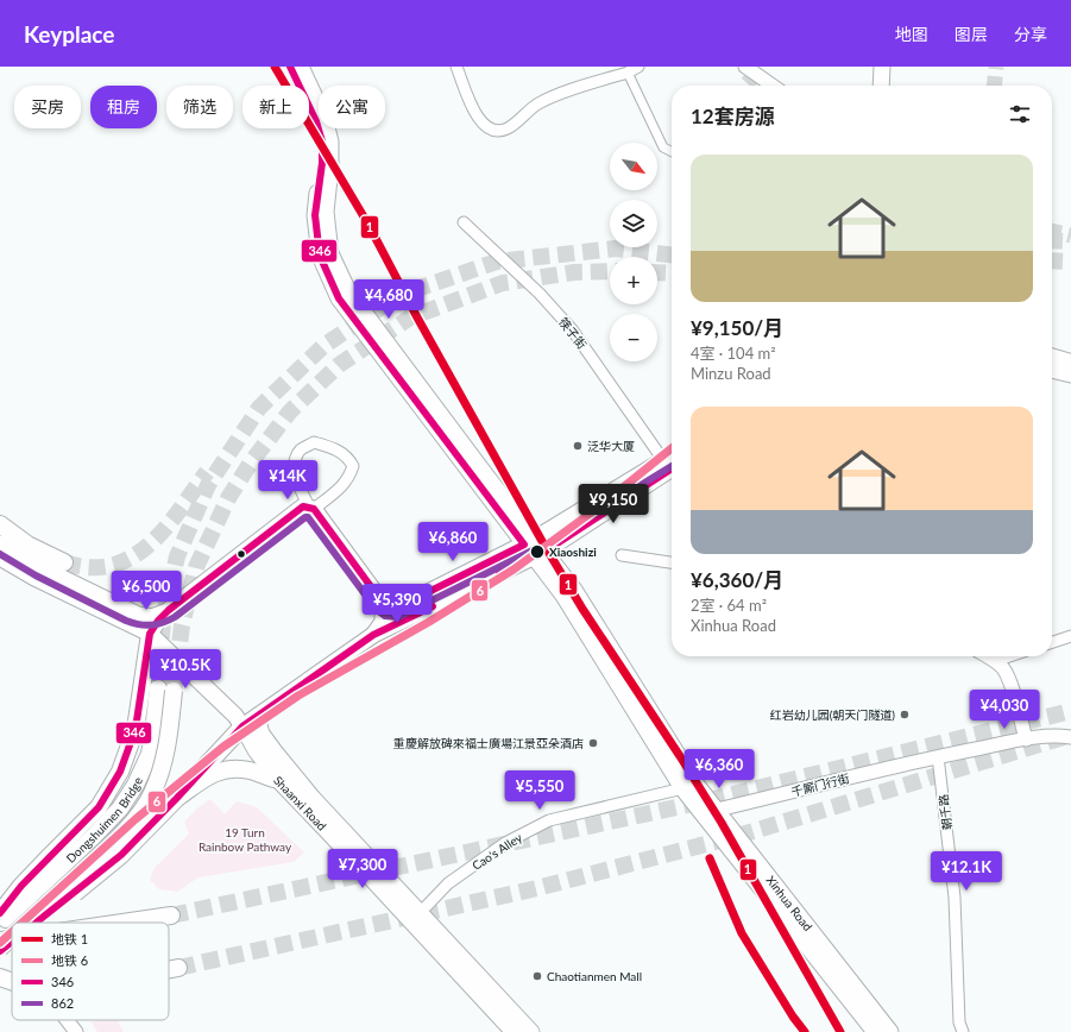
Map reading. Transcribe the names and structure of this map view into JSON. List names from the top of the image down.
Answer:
{
  "streets": {
    "main road": ["Shaanxi Road", "Dongshuimen Bridge", "Xinhua Road"],
    "street": [
      "筷子街",
      "千厮门行街",
      "朝千路",
      "Cao's Alley"
    ]
  },
  "crossings": [
    ["千厮门行街", "朝千路"],
    ["千厮门行街", "Xinhua Road"],
    ["Shaanxi Road", "Cao's Alley"],
    ["Cao's Alley", "Xinhua Road"]
  ],
  "parks": ["19 Turn Rainbow Pathway"],
  "places": [
    "泛华大厦",
    "Xiaoshizi",
    "红岩幼儿园(朝天门隧道)",
    "重慶解放碑來福士廣場江景亞朵酒店",
    "Chaotianmen Mall"
  ],
  "lines": [
    "metro line 1",
    "transit line 346",
    "metro line 6",
    "transit line 862"
  ],
  "legend": [
    "地铁 1",
    "地铁 6",
    "346",
    "862"
  ],
  "north": "bottom right",
  "page": {
    "header": "Keyplace",
    "nav": ["地图", "图层", "分享"],
    "chip": [
      "买房",
      "租房",
      "筛选",
      "新上",
      "公寓"
    ],
    "heading": "12套房源",
    "map_buttons": ["+", "−"],
    "list": [
      {
        "name": "¥9,150/月",
        "note": "4室 · 104 m² · Minzu Road"
      },
      {
        "name": "¥6,360/月",
        "note": "2室 · 64 m² · Xinhua Road"
      }
    ],
    "price": [
      "¥4,680",
      "¥14K",
      "¥9,150",
      "¥6,860",
      "¥6,500",
      "¥5,390",
      "¥10.5K",
      "¥4,030",
      "¥6,360",
      "¥5,550",
      "¥7,300",
      "¥12.1K"
    ]
  }
}
